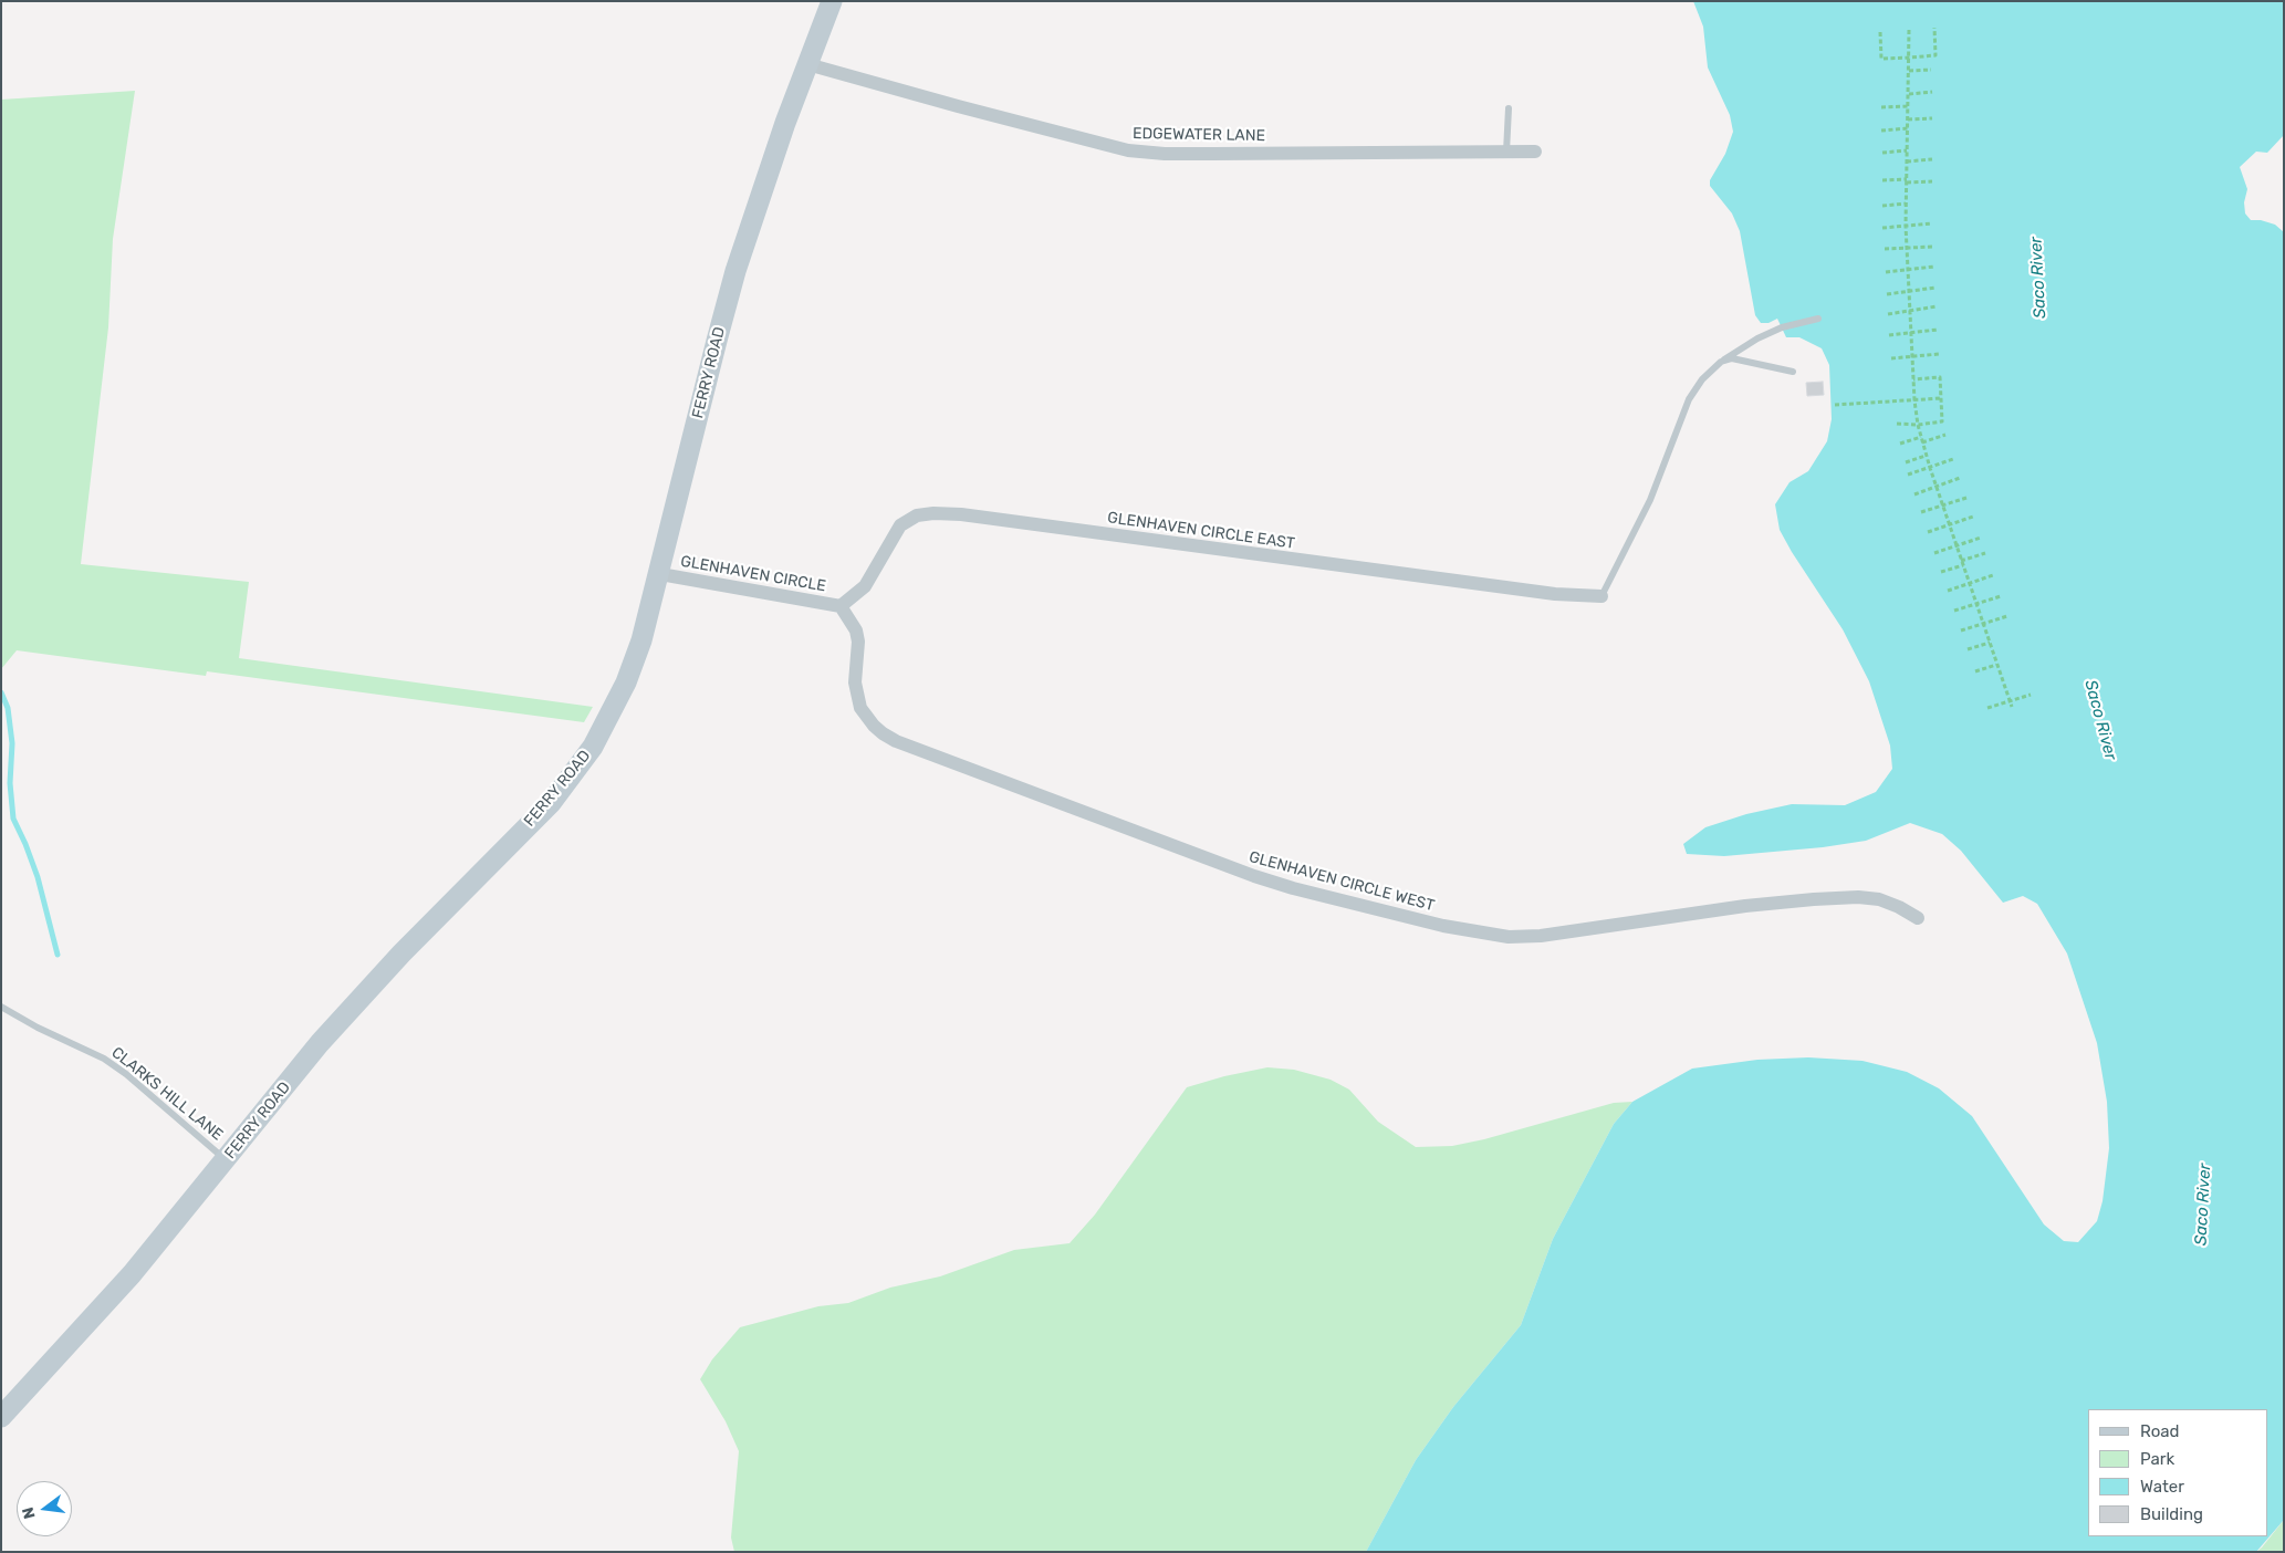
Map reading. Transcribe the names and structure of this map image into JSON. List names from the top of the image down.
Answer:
{
  "streets": {
    "main road": ["FERRY ROAD"],
    "street": [
      "EDGEWATER LANE",
      "GLENHAVEN CIRCLE EAST",
      "GLENHAVEN CIRCLE",
      "GLENHAVEN CIRCLE WEST"
    ],
    "lane": ["CLARKS HILL LANE"]
  },
  "crossings": [
    ["EDGEWATER LANE", "FERRY ROAD"],
    ["FERRY ROAD", "GLENHAVEN CIRCLE"],
    ["FERRY ROAD", "CLARKS HILL LANE"],
    ["GLENHAVEN CIRCLE EAST", "GLENHAVEN CIRCLE"],
    ["GLENHAVEN CIRCLE EAST", "GLENHAVEN CIRCLE WEST"],
    ["GLENHAVEN CIRCLE", "GLENHAVEN CIRCLE WEST"]
  ],
  "water": ["Saco River"],
  "legend": [
    "Road",
    "Park",
    "Water",
    "Building"
  ],
  "north": "left"
}
